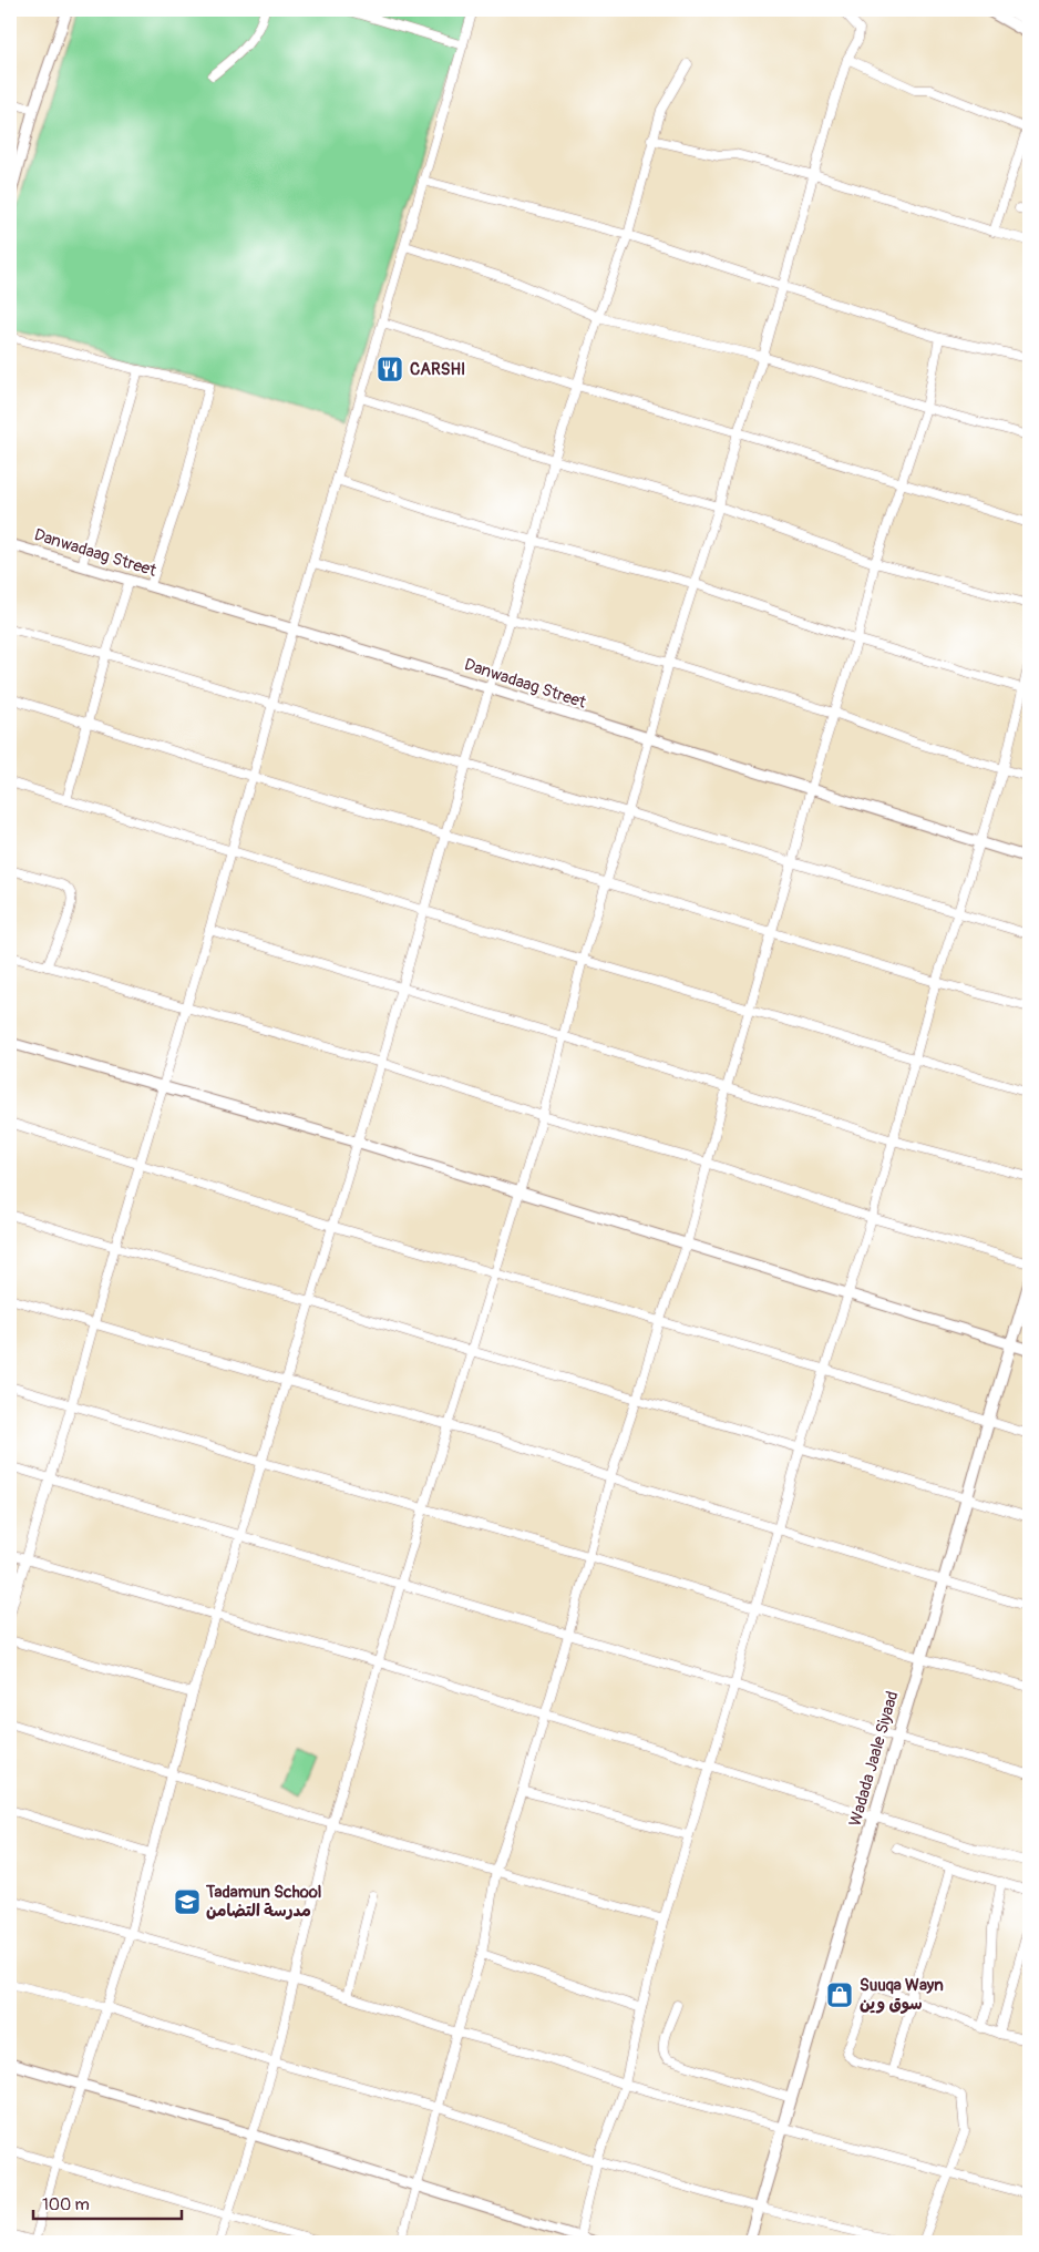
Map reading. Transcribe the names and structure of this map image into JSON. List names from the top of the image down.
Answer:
{
  "streets": {
    "main road": ["Wadada Jaale Siyaad"],
    "street": ["Danwadaag Street"]
  },
  "places": {
    "restaurant": ["CARSHI"],
    "school or university": ["Tadamun School مدرسة التضامن"],
    "shop": ["Suuqa Wayn سوق وين"]
  },
  "scale_bar": "100 m"
}
